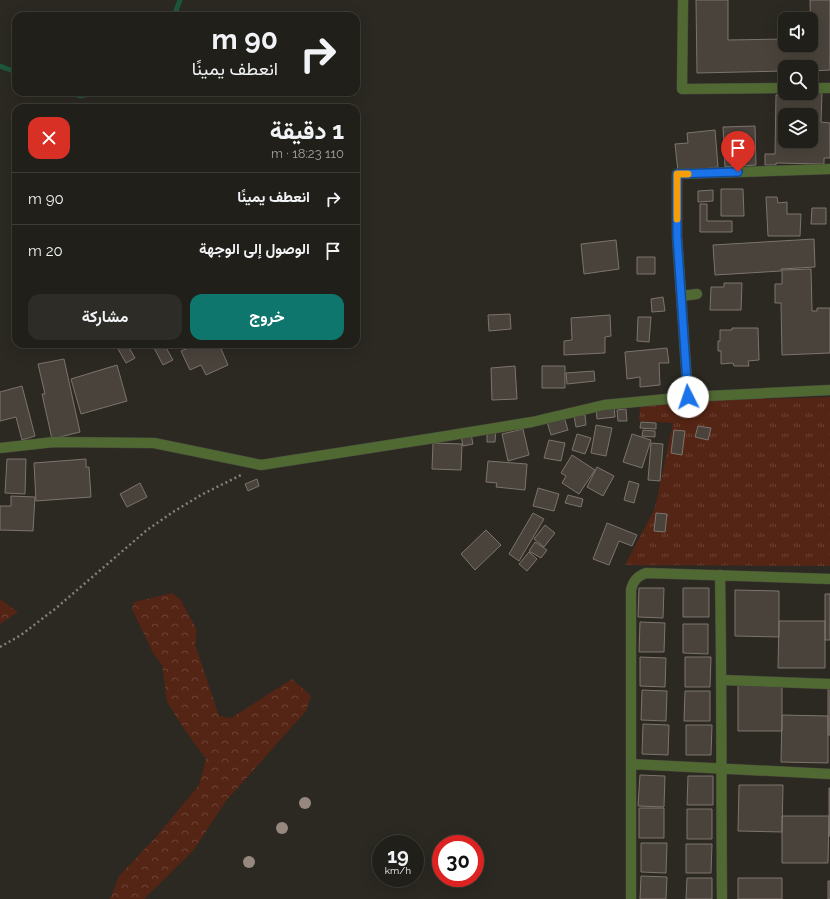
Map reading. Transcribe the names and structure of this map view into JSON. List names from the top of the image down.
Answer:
{
  "page": {
    "turn": ["90 m", "انعطف يمينًا"],
    "heading": ["1 دقيقة", "110 m · 18:23"],
    "list": [
      {
        "name": "انعطف يمينًا",
        "value": "90 m"
      },
      {
        "name": "الوصول إلى الوجهة",
        "value": "20 m"
      }
    ],
    "buttons": ["خروج", "مشاركة"],
    "speed": "19 km/h",
    "limit": "30"
  }
}
